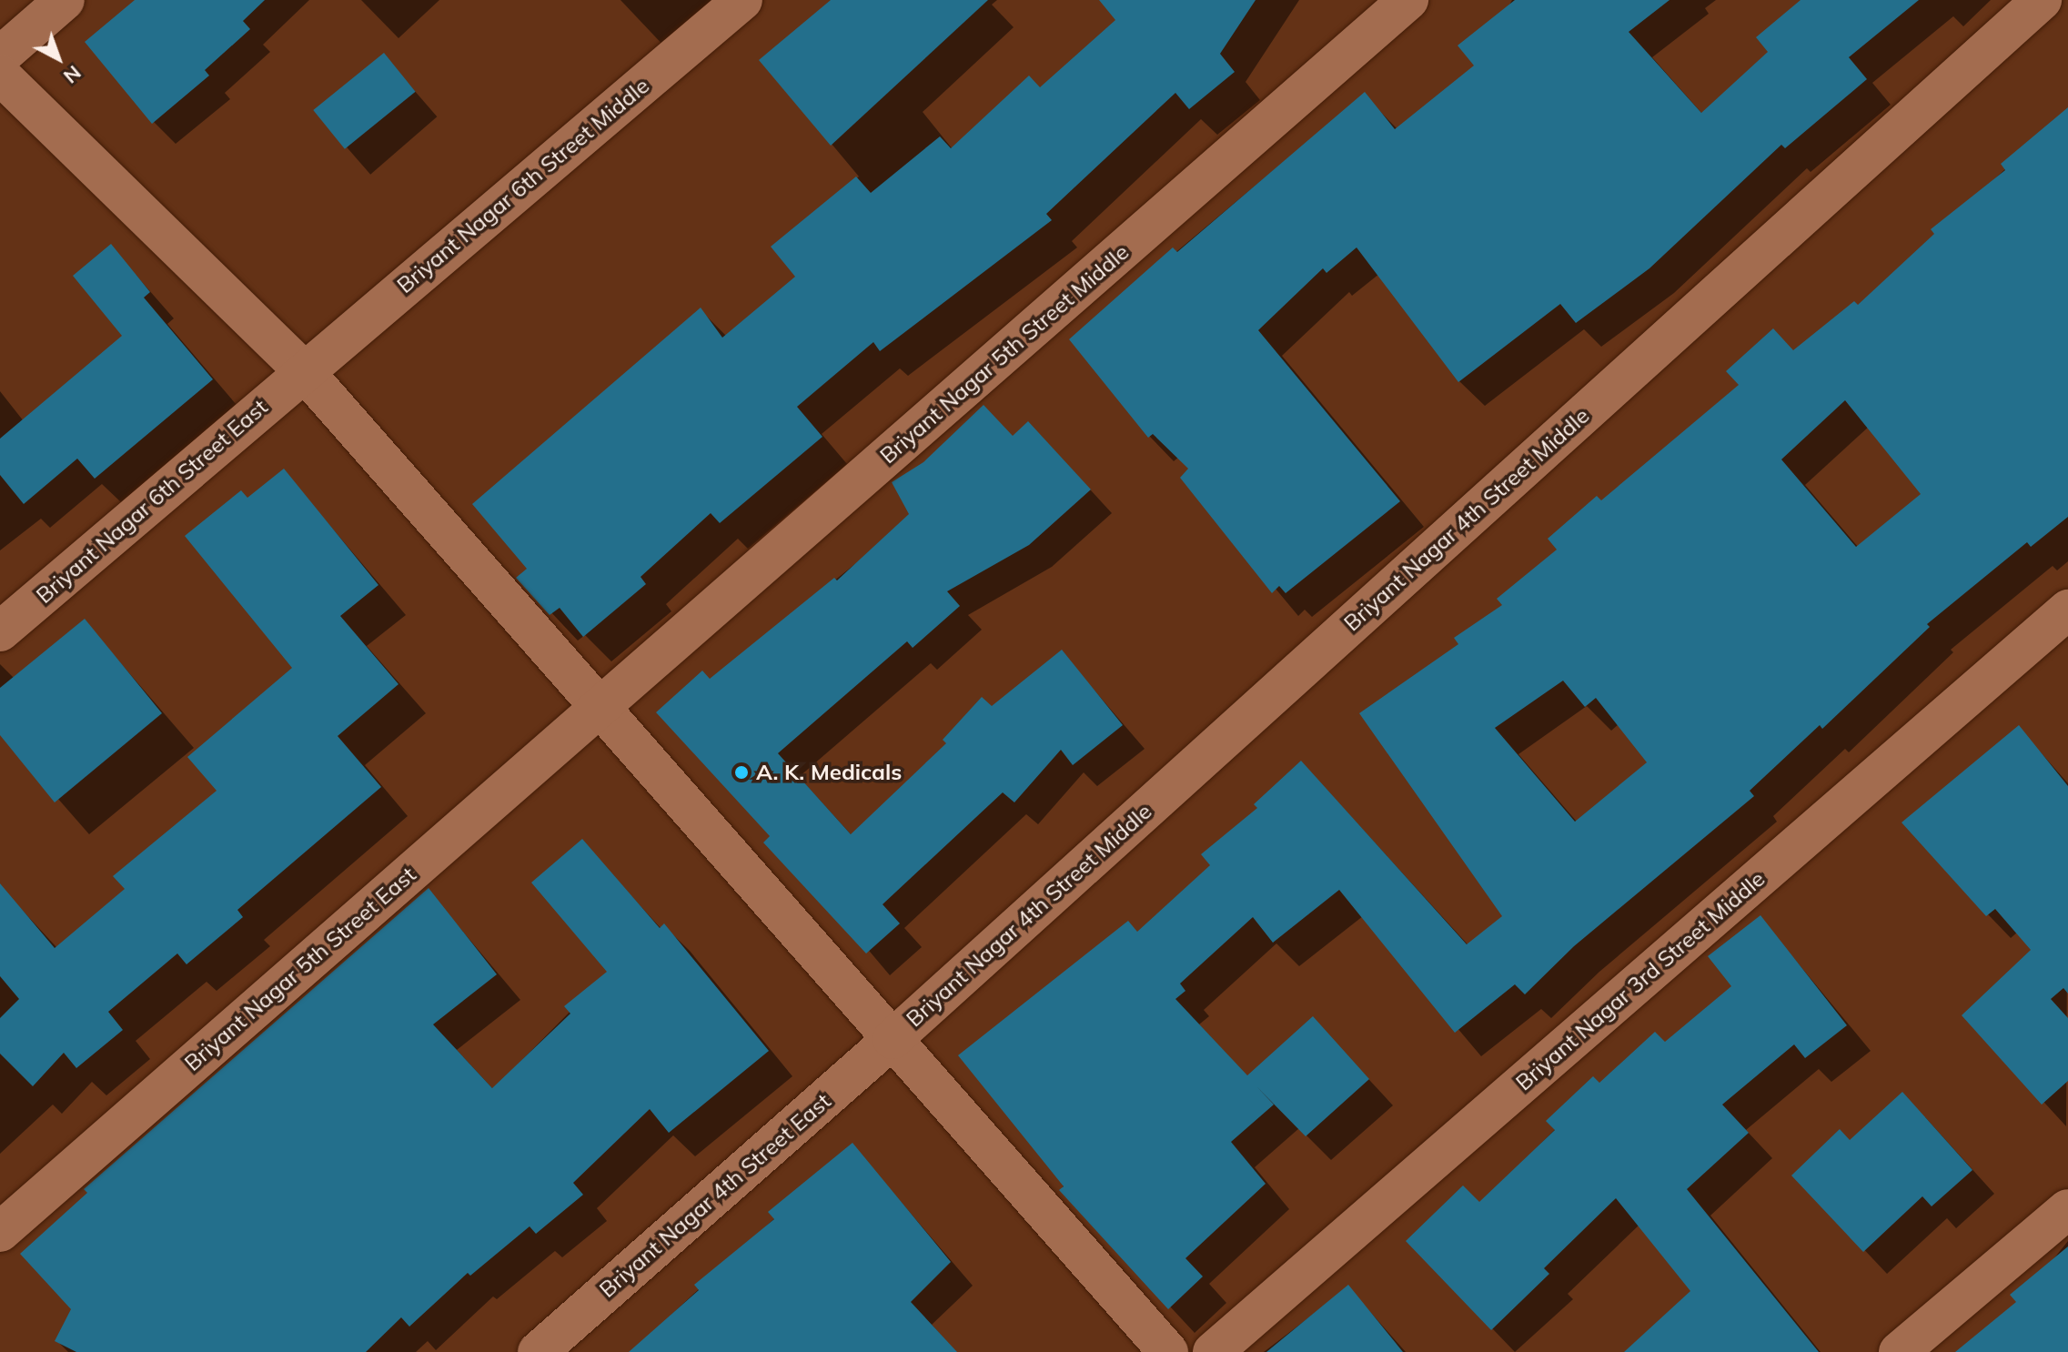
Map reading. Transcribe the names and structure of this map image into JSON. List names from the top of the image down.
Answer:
{
  "streets": {
    "street": [
      "Briyant Nagar 6th Street Middle",
      "Briyant Nagar 5th Street Middle",
      "Briyant Nagar 6th Street East",
      "Briyant Nagar 4th Street Middle",
      "Briyant Nagar 5th Street East",
      "Briyant Nagar 3rd Street Middle",
      "Briyant Nagar 4th Street East"
    ]
  },
  "crossings": [
    ["Briyant Nagar 6th Street Middle", "Briyant Nagar 6th Street East"],
    ["Briyant Nagar 5th Street Middle", "Briyant Nagar 5th Street East"],
    ["Briyant Nagar 4th Street Middle", "Briyant Nagar 4th Street East"]
  ],
  "places": ["A. K. Medicals"],
  "north": "bottom right"
}
